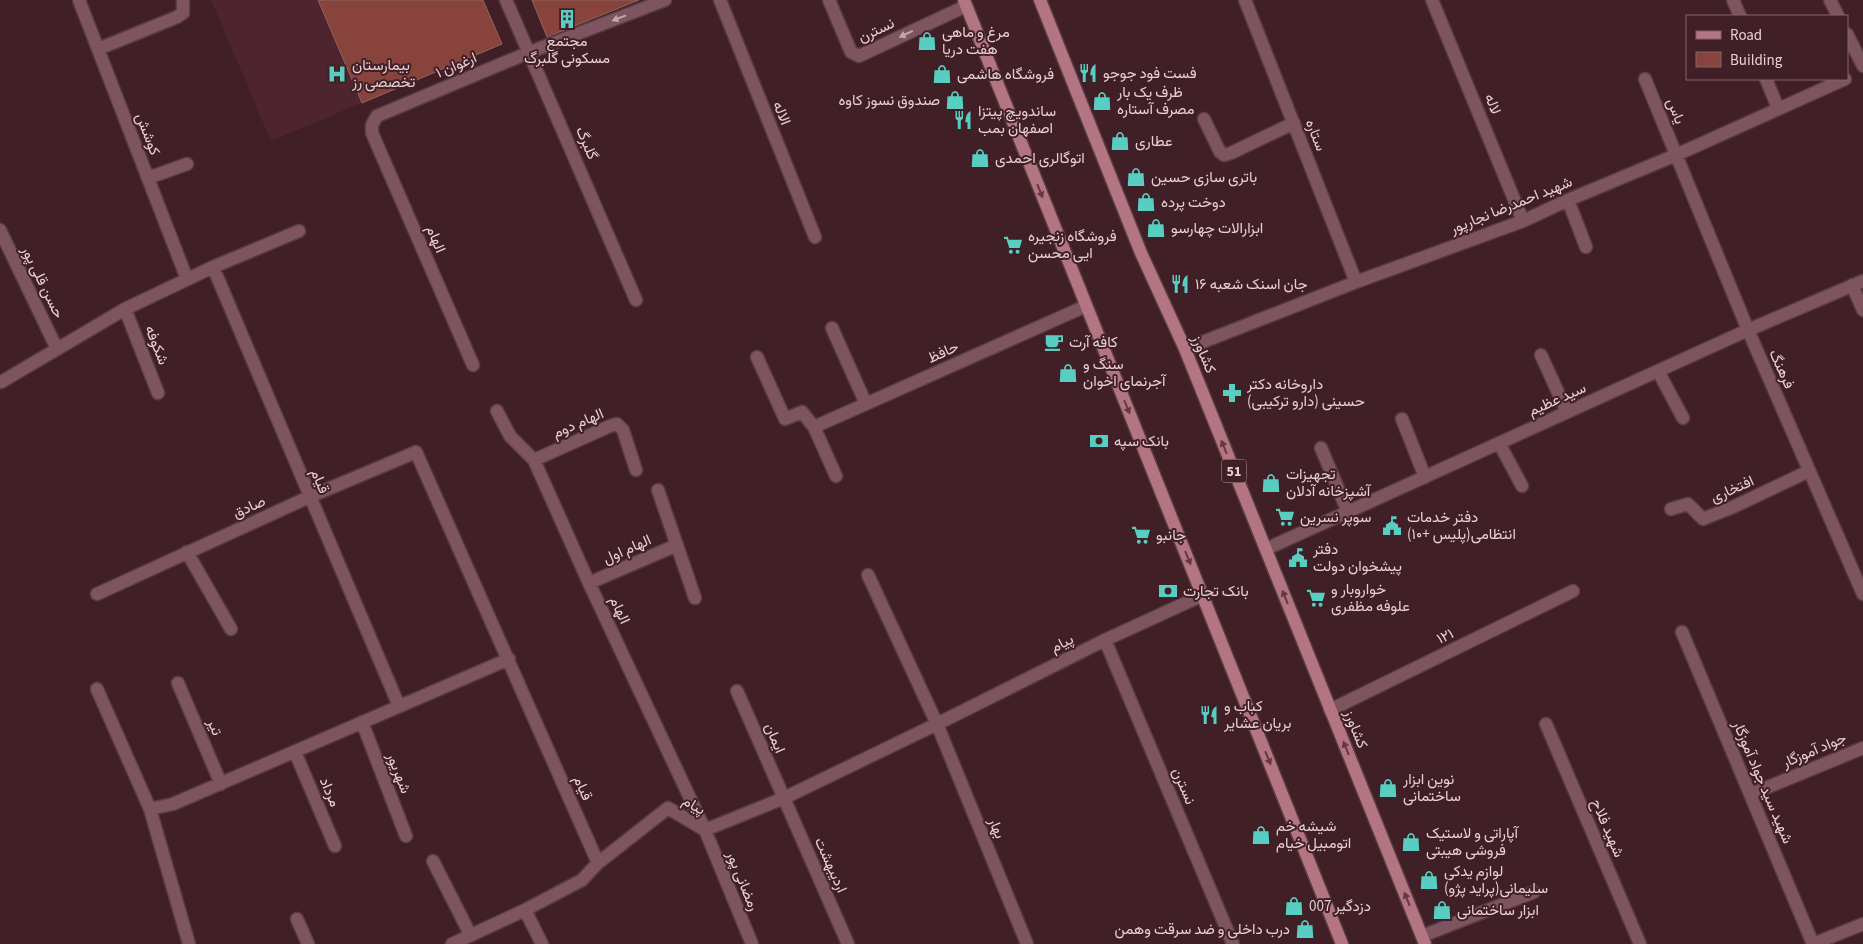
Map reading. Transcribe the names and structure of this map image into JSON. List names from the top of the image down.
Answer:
{
  "streets": {
    "main road": ["کشاورز", "51"],
    "street": [
      "نسترن",
      "ارغوان ۱",
      "لاله",
      "یاس",
      "الاله",
      "کوشش",
      "ستاره",
      "گلبرگ",
      "شهید احمدرضا نجارپور",
      "الهام",
      "حسن قلی پور",
      "شکوفه",
      "حافظ",
      "فرهنگ",
      "سید عظیم",
      "الهام دوم",
      "قیام",
      "افتخاری",
      "صادق",
      "الهام اول",
      "۱۲۱",
      "پیام",
      "تیر",
      "ایمان",
      "جواد آموزگار",
      "شهریور",
      "شهید سید جواد آموزگار",
      "مرداد",
      "بهار",
      "شهید فلاح",
      "اردیبهشت",
      "رمضانی پور"
    ]
  },
  "crossings": [
    ["نسترن", "پیام"],
    ["ارغوان ۱", "گلبرگ"],
    ["ارغوان ۱", "الهام"],
    ["لاله", "شهید احمدرضا نجارپور"],
    ["یاس", "شهید احمدرضا نجارپور"],
    ["یاس", "فرهنگ"],
    ["ستاره", "شهید احمدرضا نجارپور"],
    ["شهید احمدرضا نجارپور", "کشاورز"],
    ["شهید احمدرضا نجارپور", "فرهنگ"],
    ["الهام", "الهام دوم"],
    ["الهام", "الهام اول"],
    ["الهام", "پیام"],
    ["الهام", "رمضانی پور"],
    ["کشاورز", "سید عظیم"],
    ["کشاورز", "۱۲۱"],
    ["فرهنگ", "سید عظیم"],
    ["فرهنگ", "افتخاری"],
    ["قیام", "صادق"],
    ["قیام", "پیام"],
    ["پیام", "ایمان"],
    ["پیام", "بهار"],
    ["پیام", "اردیبهشت"],
    ["پیام", "رمضانی پور"],
    ["ایمان", "اردیبهشت"],
    ["جواد آموزگار", "شهید سید جواد آموزگار"]
  ],
  "places": {
    "building": ["مجتمع مسکونی گلبرگ"],
    "shop": [
      "مرغ و ماهی هفت دریا",
      "فروشگاه هاشمی",
      "صندوق نسوز کاوه",
      "ظرف یک بار مصرف آستاره",
      "عطاری",
      "اتوگالری احمدی",
      "باتری سازی حسین",
      "دوخت پرده",
      "ابزارالات چهارسو",
      "سنگ و آجرنمای اخوان",
      "تجهیزات آشپزخانه آدلان",
      "نوین ابزار ساختمانی",
      "شیشه خم اتومبیل خیام",
      "آپاراتی و لاستیک فروشی هیبتی",
      "لوازم یدکی سلیمانی(پراید پژو)",
      "دزدگیر 007",
      "ابزار ساختمانی",
      "درب داخلی و ضد سرقت وهمن"
    ],
    "restaurant": [
      "فست فود جوجو",
      "ساندویچ پیتزا اصفهان بمب",
      "جان اسنک شعبه ۱۶",
      "کباب و بریان عشایر"
    ],
    "hospital": ["بیمارستان تخصصی رز"],
    "supermarket": [
      "فروشگاه زنجیره ایی محسن",
      "سوپر نسرین",
      "جانبو",
      "خواروبار و علوفه مظفری"
    ],
    "cafe": ["کافه آرت"],
    "pharmacy": ["داروخانه دکتر حسینی (دارو ترکیبی)"],
    "bank": ["بانک سپه", "بانک تجارت"],
    "public building": ["دفتر خدمات انتظامی(پلیس +۱۰)", "دفتر پیشخوان دولت"]
  },
  "legend": ["Road", "Building"]
}
